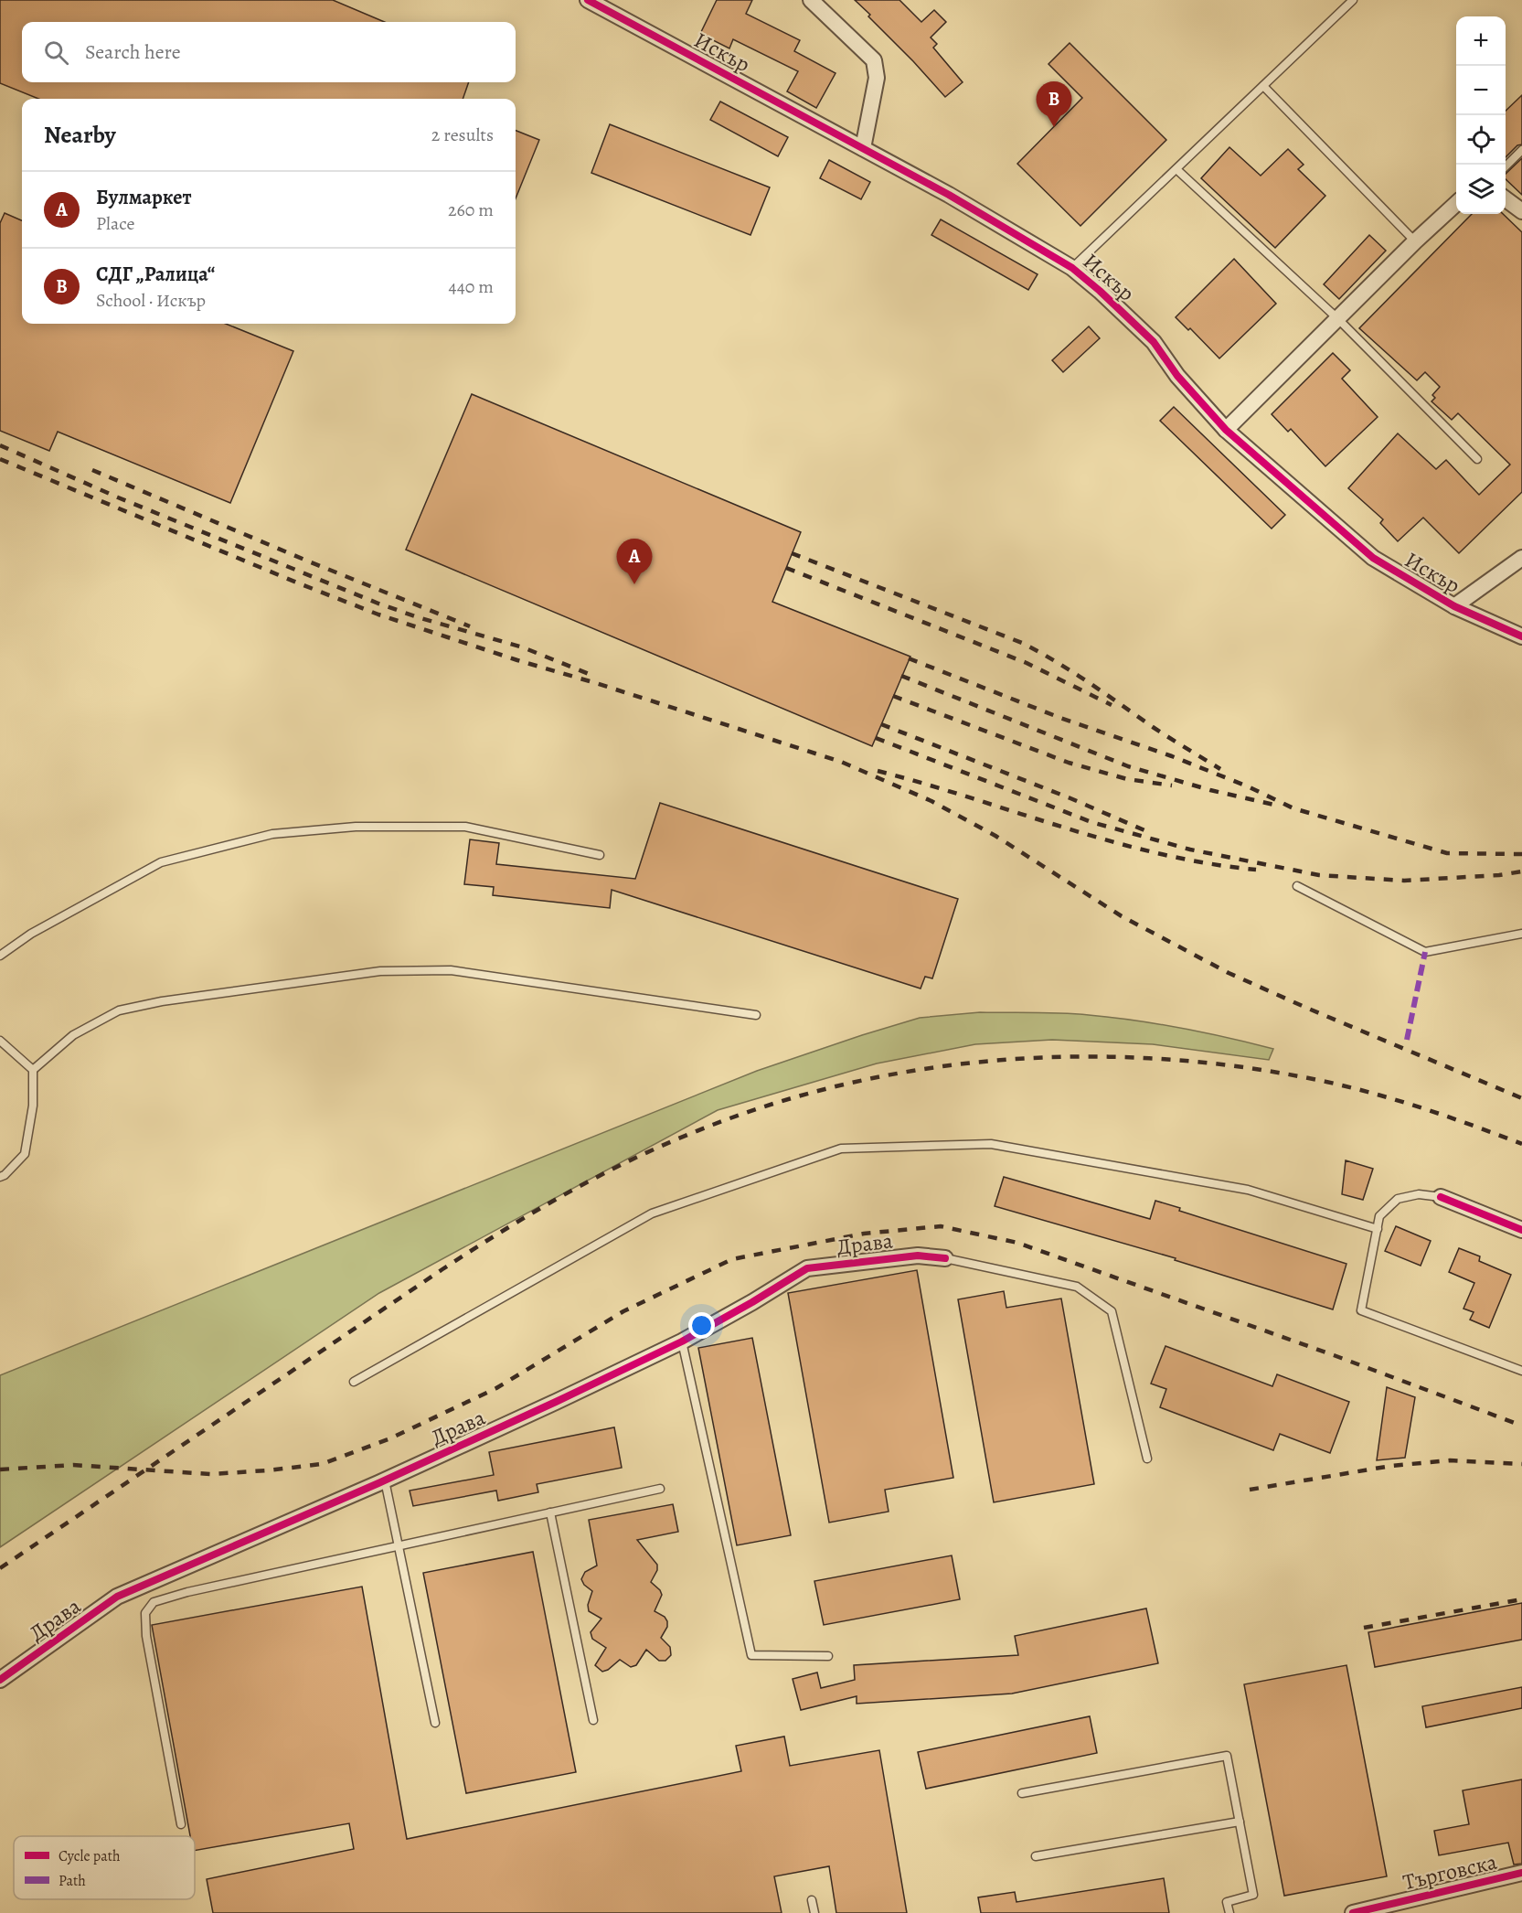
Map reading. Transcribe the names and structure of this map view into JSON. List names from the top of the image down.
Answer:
{
  "streets": {
    "street": ["Искър", "Драва", "Търговска"]
  },
  "legend": ["Cycle path", "Path"],
  "page": {
    "map_buttons": ["+", "−"],
    "search": "Search here",
    "pins": ["B", "A"],
    "heading": ["Nearby", "2 results"],
    "list": [
      {
        "mark": "A",
        "name": "Булмаркет",
        "note": "Place",
        "value": "260 m"
      },
      {
        "mark": "B",
        "name": "СДГ „Ралица“",
        "note": "School · Искър",
        "value": "440 m"
      }
    ]
  }
}
